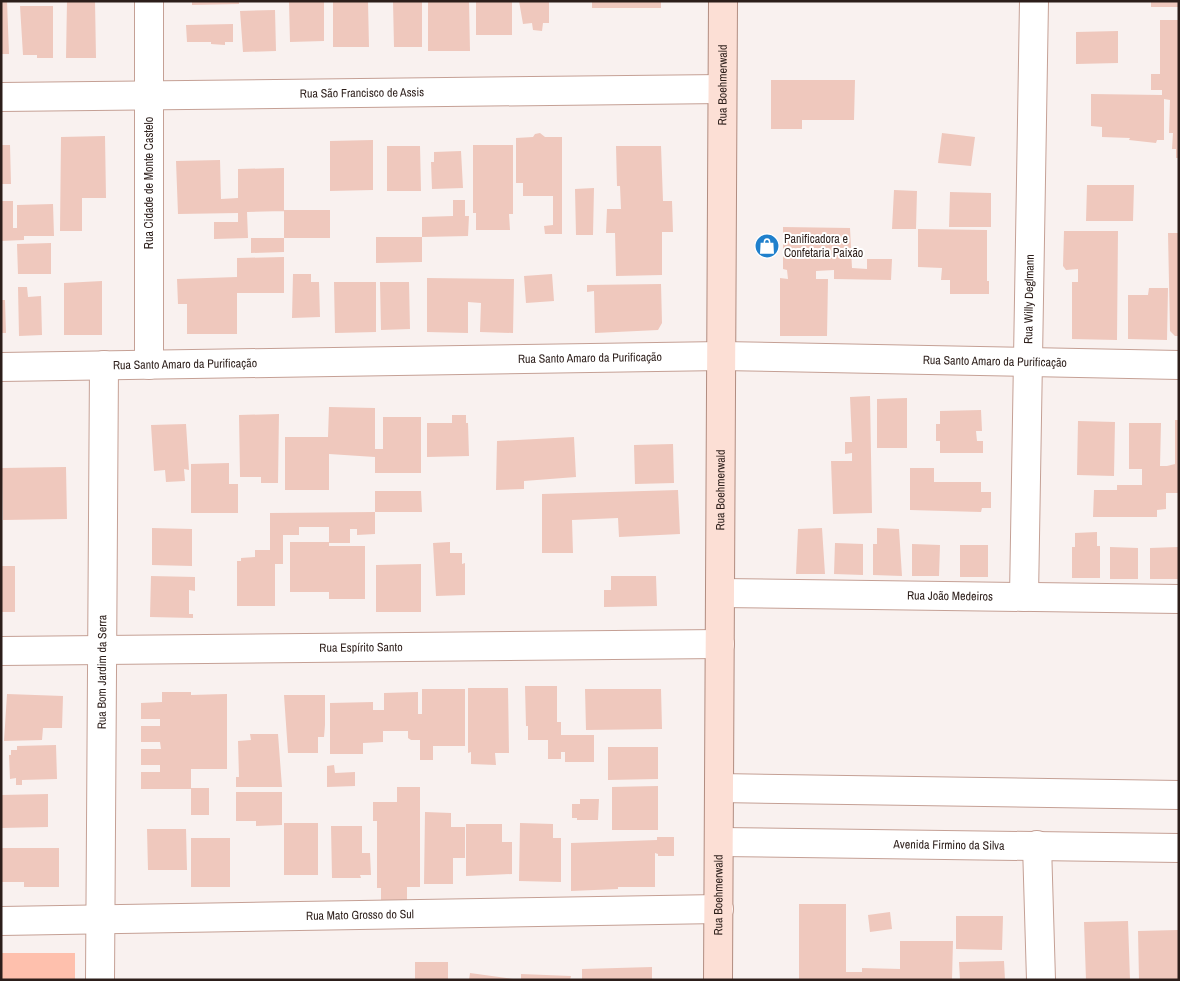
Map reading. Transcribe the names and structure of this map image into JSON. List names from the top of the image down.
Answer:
{
  "streets": {
    "main road": ["Rua Boehmerwald"],
    "street": [
      "Rua São Francisco de Assis",
      "Rua Cidade de Monte Castelo",
      "Rua Willy Deglmann",
      "Rua Santo Amaro da Purificação",
      "Rua João Medeiros",
      "Rua Espírito Santo",
      "Rua Bom Jardim da Serra",
      "Avenida Firmino da Silva",
      "Rua Mato Grosso do Sul"
    ]
  },
  "crossings": [
    ["Rua Boehmerwald", "Rua São Francisco de Assis"],
    ["Rua Boehmerwald", "Rua Santo Amaro da Purificação"],
    ["Rua Boehmerwald", "Rua João Medeiros"],
    ["Rua Boehmerwald", "Rua Espírito Santo"],
    ["Rua Boehmerwald", "Avenida Firmino da Silva"],
    ["Rua Boehmerwald", "Rua Mato Grosso do Sul"],
    ["Rua São Francisco de Assis", "Rua Cidade de Monte Castelo"],
    ["Rua Cidade de Monte Castelo", "Rua Santo Amaro da Purificação"],
    ["Rua Willy Deglmann", "Rua Santo Amaro da Purificação"],
    ["Rua Willy Deglmann", "Rua João Medeiros"],
    ["Rua Santo Amaro da Purificação", "Rua Bom Jardim da Serra"],
    ["Rua Espírito Santo", "Rua Bom Jardim da Serra"],
    ["Rua Bom Jardim da Serra", "Rua Mato Grosso do Sul"]
  ],
  "places": {
    "shop": ["Panificadora e Confetaria Paixão"]
  }
}
